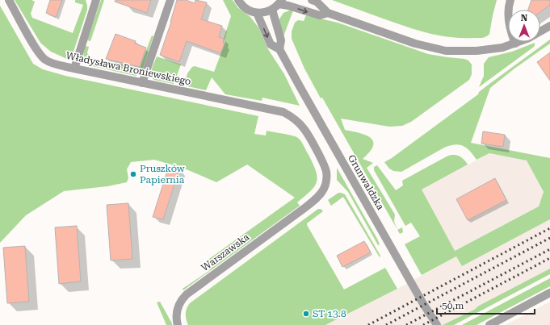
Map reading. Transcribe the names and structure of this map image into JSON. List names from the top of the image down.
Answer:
{
  "streets": {
    "street": ["Władysława Broniewskiego", "Grunwaldzka", "Warszawska"]
  },
  "crossings": [
    ["Władysława Broniewskiego", "Warszawska"]
  ],
  "places": ["Pruszków Papiernia", "ST 13.8"],
  "scale_bar": "50 m",
  "north": "top"
}
